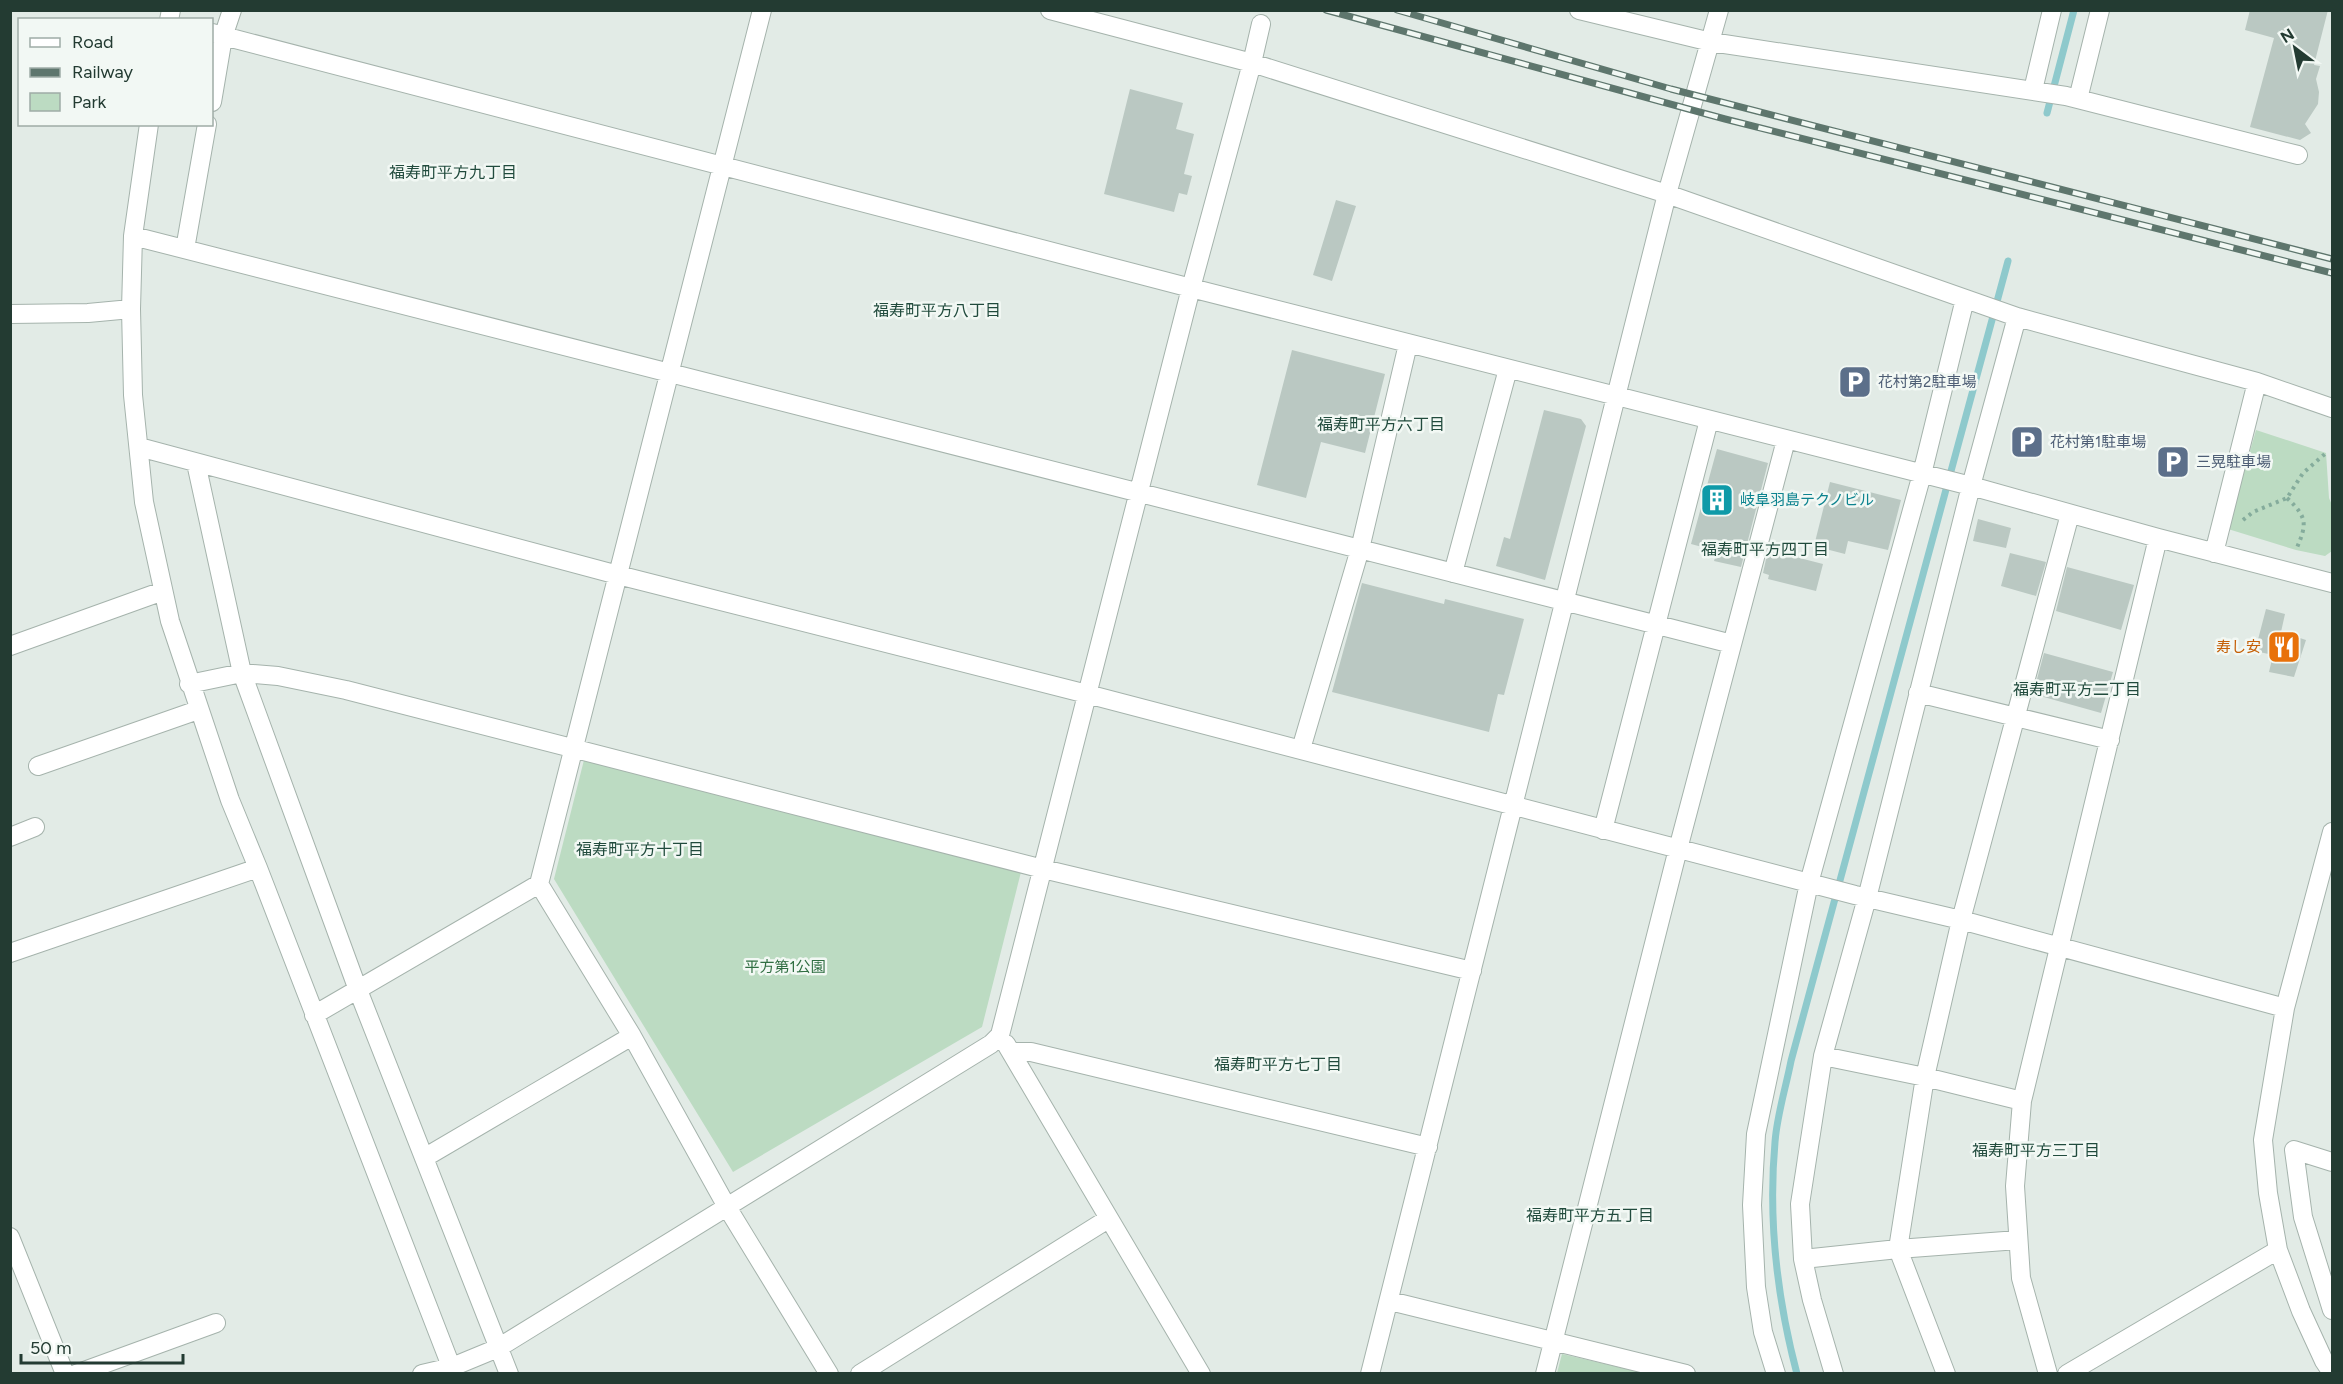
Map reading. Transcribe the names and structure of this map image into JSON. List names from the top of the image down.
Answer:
{
  "districts": [
    "福寿町平方九丁目",
    "福寿町平方八丁目",
    "福寿町平方六丁目",
    "福寿町平方四丁目",
    "福寿町平方二丁目",
    "福寿町平方十丁目",
    "福寿町平方七丁目",
    "福寿町平方三丁目",
    "福寿町平方五丁目"
  ],
  "parks": ["平方第1公園"],
  "places": {
    "parking": ["花村第2駐車場", "花村第1駐車場", "三晃駐車場"],
    "building": ["岐阜羽島テクノビル"],
    "restaurant": ["寿し安"]
  },
  "legend": ["Road", "Railway", "Park"],
  "scale_bar": "50 m",
  "north": "top left"
}
